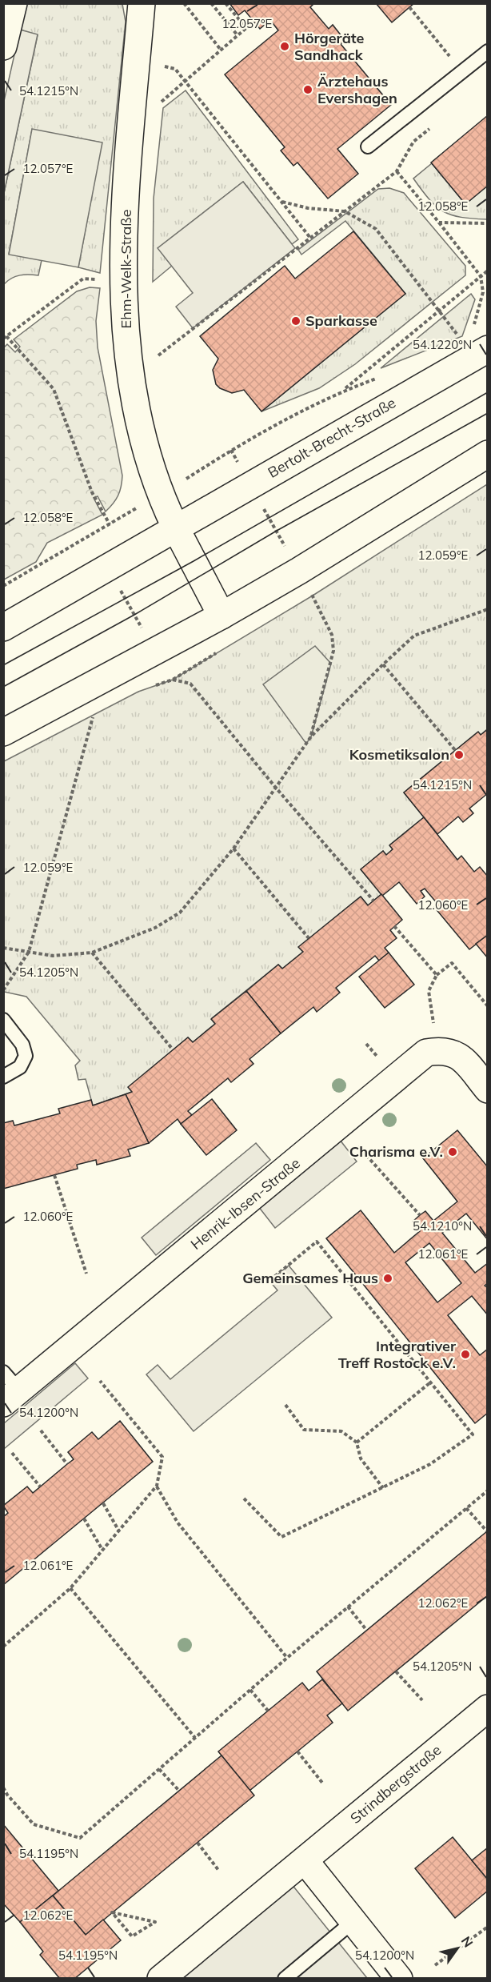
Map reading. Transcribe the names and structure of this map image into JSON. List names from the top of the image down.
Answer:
{
  "streets": {
    "street": [
      "Ehm-Welk-Straße",
      "Bertolt-Brecht-Straße",
      "Henrik-Ibsen-Straße",
      "Strindbergstraße"
    ]
  },
  "crossings": [
    ["Ehm-Welk-Straße", "Bertolt-Brecht-Straße"]
  ],
  "places": [
    "Hörgeräte Sandhack",
    "Ärztehaus Evershagen",
    "Sparkasse",
    "Kosmetiksalon",
    "Charisma e.V.",
    "Gemeinsames Haus",
    "Integrativer Treff Rostock e.V."
  ],
  "north": "top right",
  "coordinates": [
    "12.057°E",
    "54.1215°N",
    "12.058°E",
    "54.1220°N",
    "12.059°E",
    "12.060°E",
    "54.1205°N",
    "54.1210°N",
    "12.061°E",
    "54.1200°N",
    "12.062°E",
    "54.1195°N"
  ]
}
